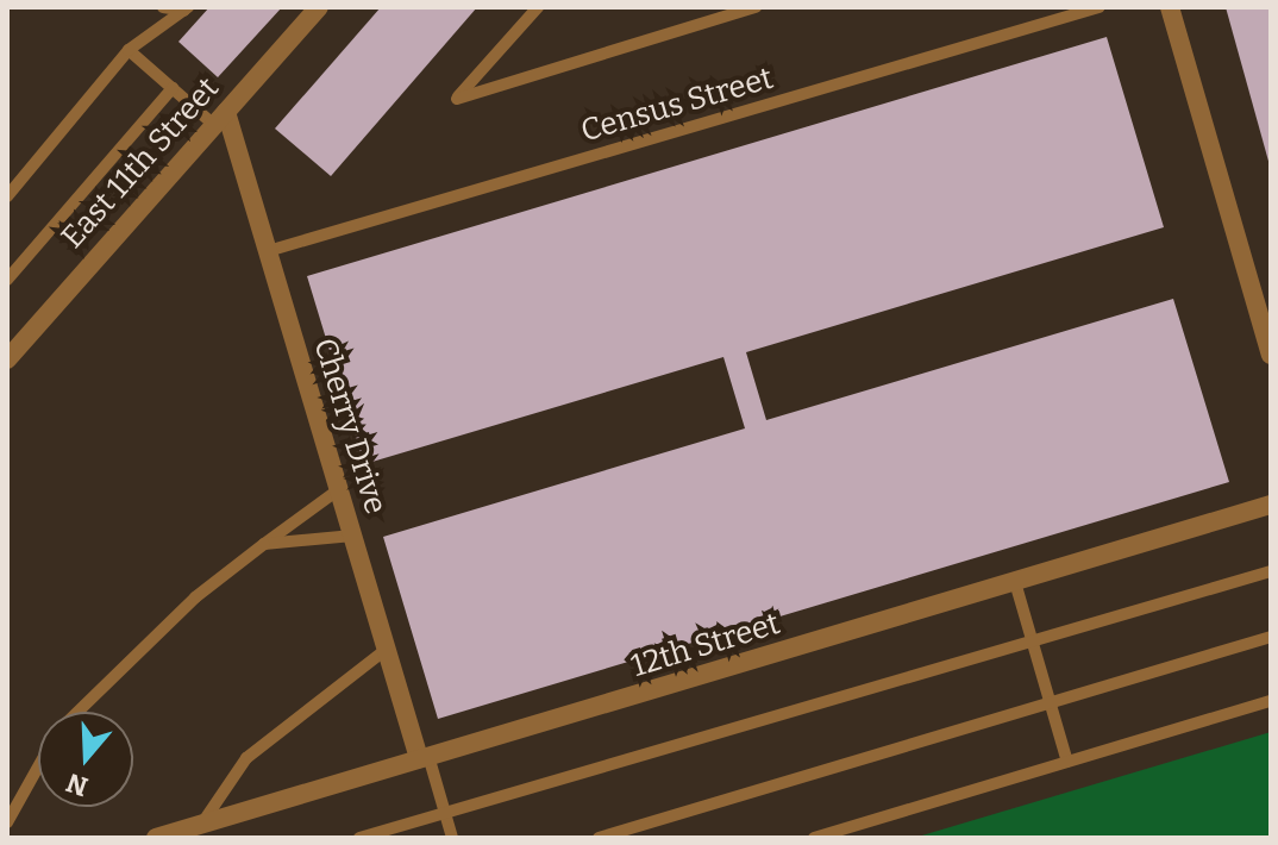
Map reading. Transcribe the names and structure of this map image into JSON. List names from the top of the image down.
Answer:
{
  "streets": {
    "street": ["East 11th Street", "Cherry Drive", "12th Street"],
    "lane": ["Census Street"]
  },
  "crossings": [
    ["Census Street", "Cherry Drive"],
    ["East 11th Street", "Cherry Drive"],
    ["Cherry Drive", "12th Street"]
  ],
  "north": "bottom"
}
